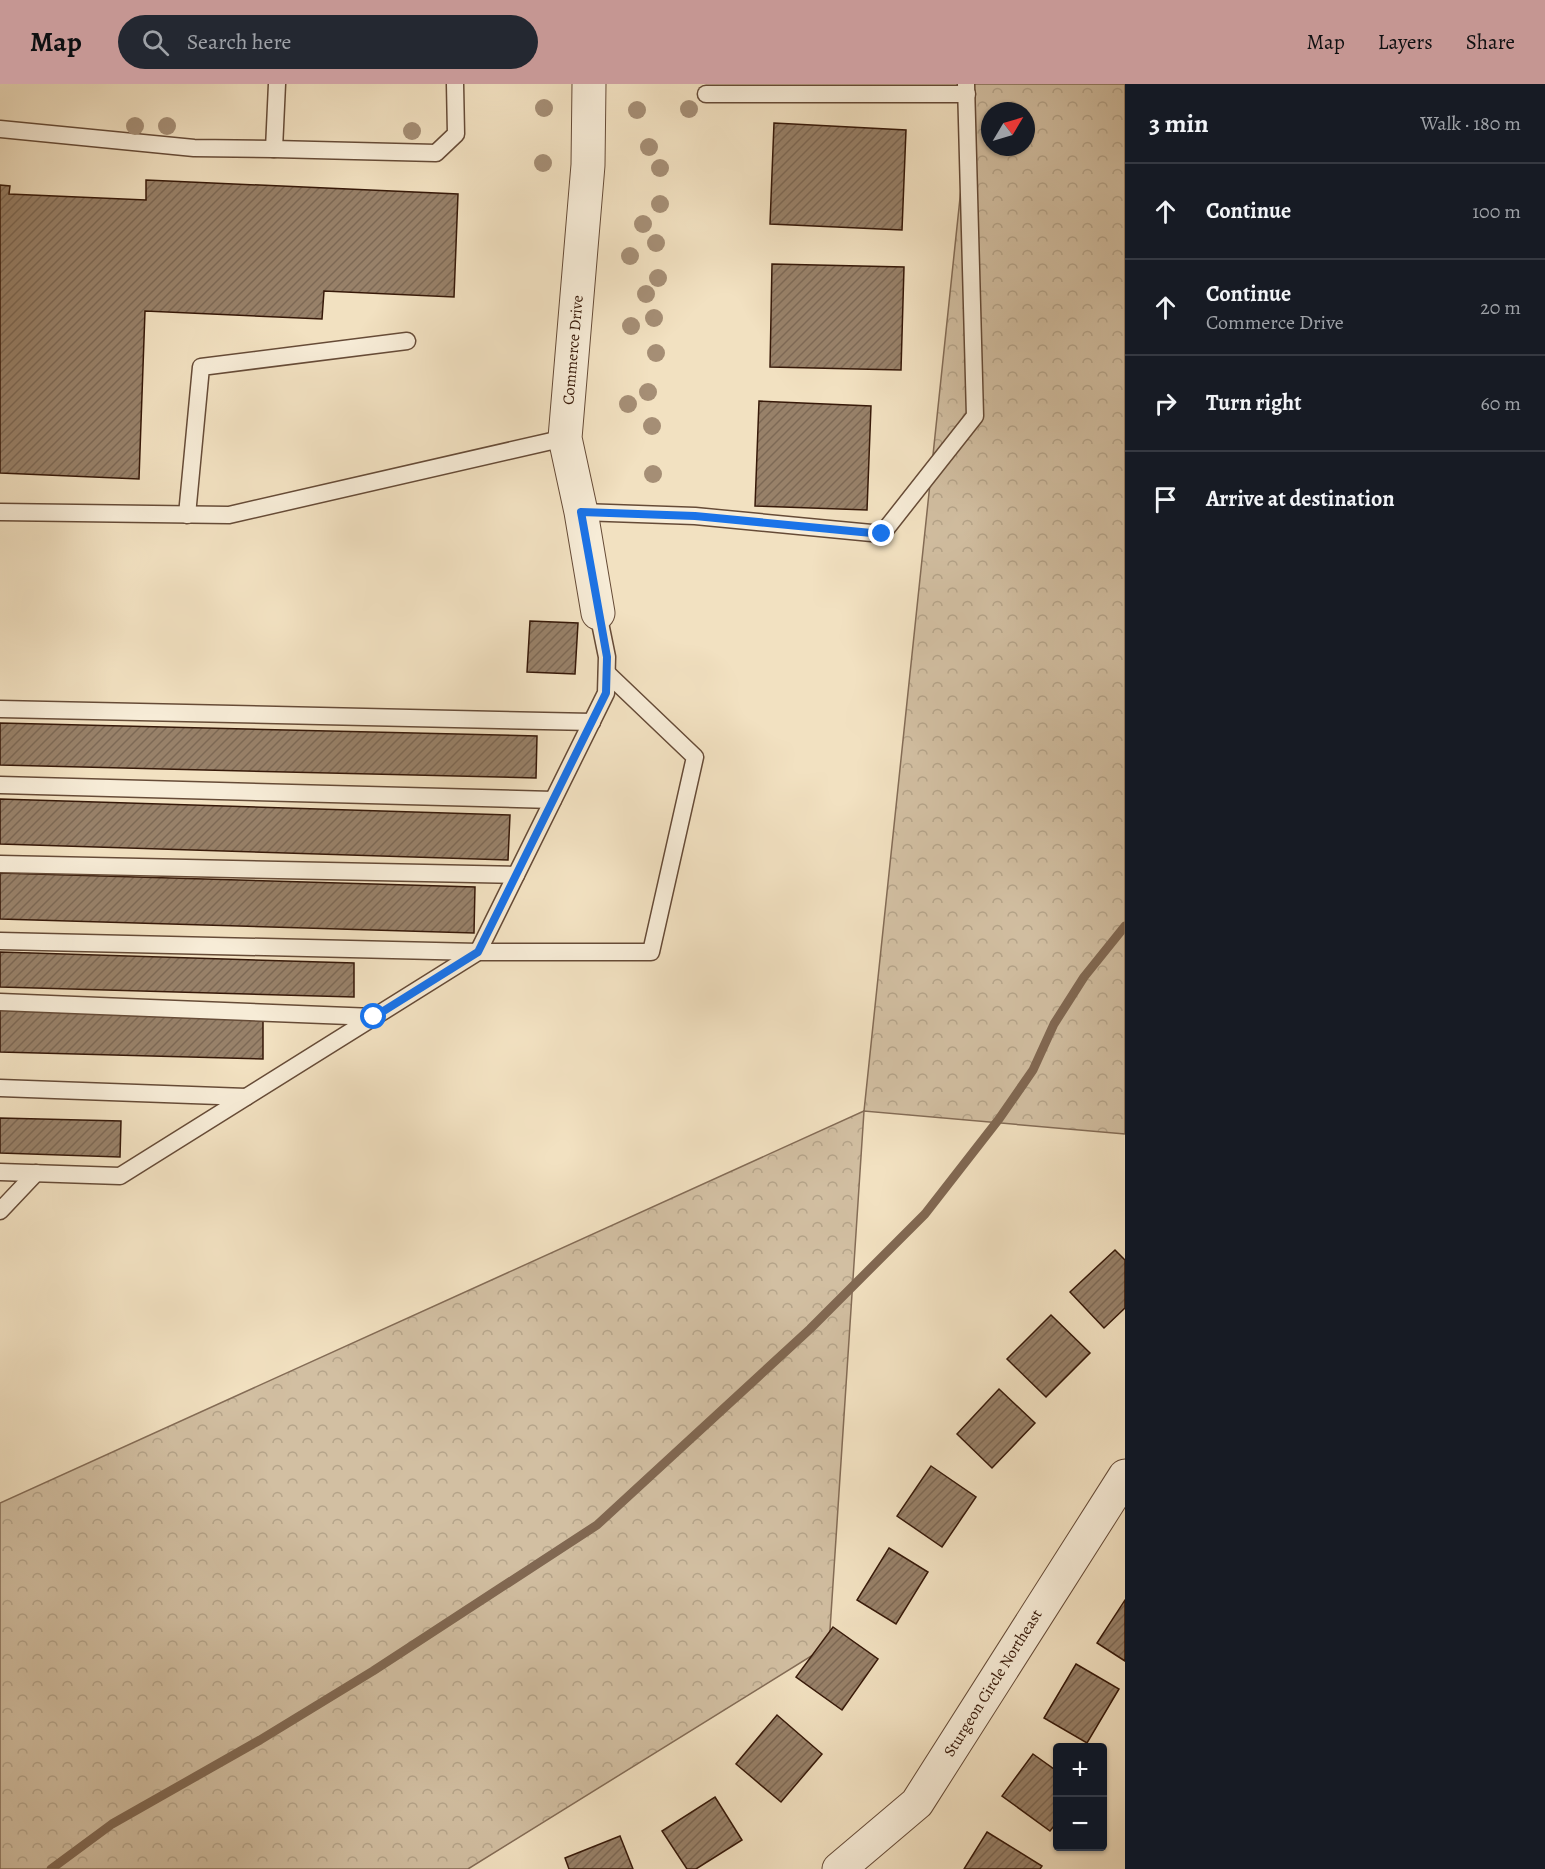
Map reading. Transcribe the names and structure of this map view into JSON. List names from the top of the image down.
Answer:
{
  "streets": {
    "street": ["Commerce Drive", "Sturgeon Circle Northeast"]
  },
  "north": "top right",
  "page": {
    "header": "Map",
    "search": "Search here",
    "nav": ["Map", "Layers", "Share"],
    "heading": ["3 min", "Walk · 180 m"],
    "list": [
      ["Continue", "100 m"],
      ["Continue", "Commerce Drive", "20 m"],
      ["Turn right", "60 m"],
      "Arrive at destination"
    ],
    "map_buttons": ["+", "−"]
  }
}
